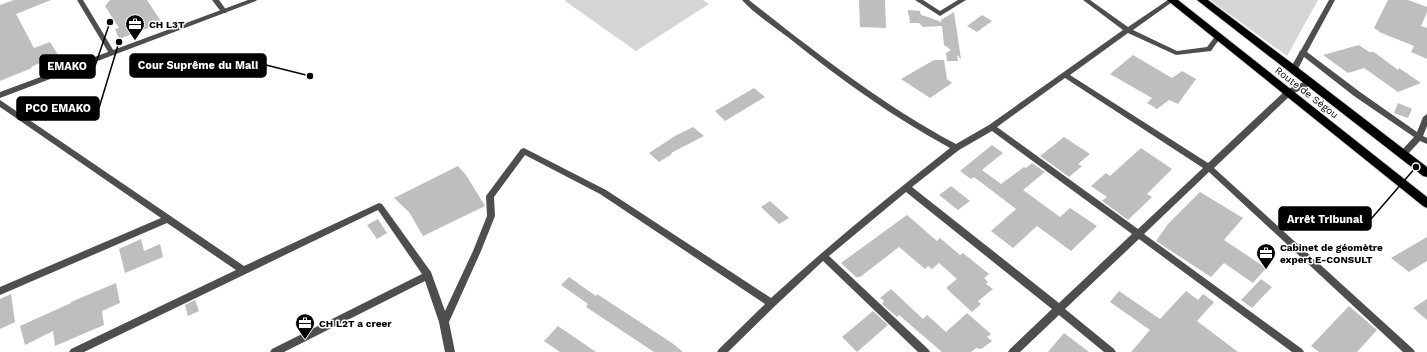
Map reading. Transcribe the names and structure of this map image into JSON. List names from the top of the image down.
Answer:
{
  "streets": {
    "highway": ["Route de Ségou"]
  },
  "places": {
    "other": [
      "EMAKO",
      "PCO EMAKO",
      "Cour Suprême du Mali",
      "Arrêt Tribunal"
    ],
    "office": ["CH L3T", "Cabinet de géomètre expert E-CONSULT", "CH L2T a creer"]
  }
}
